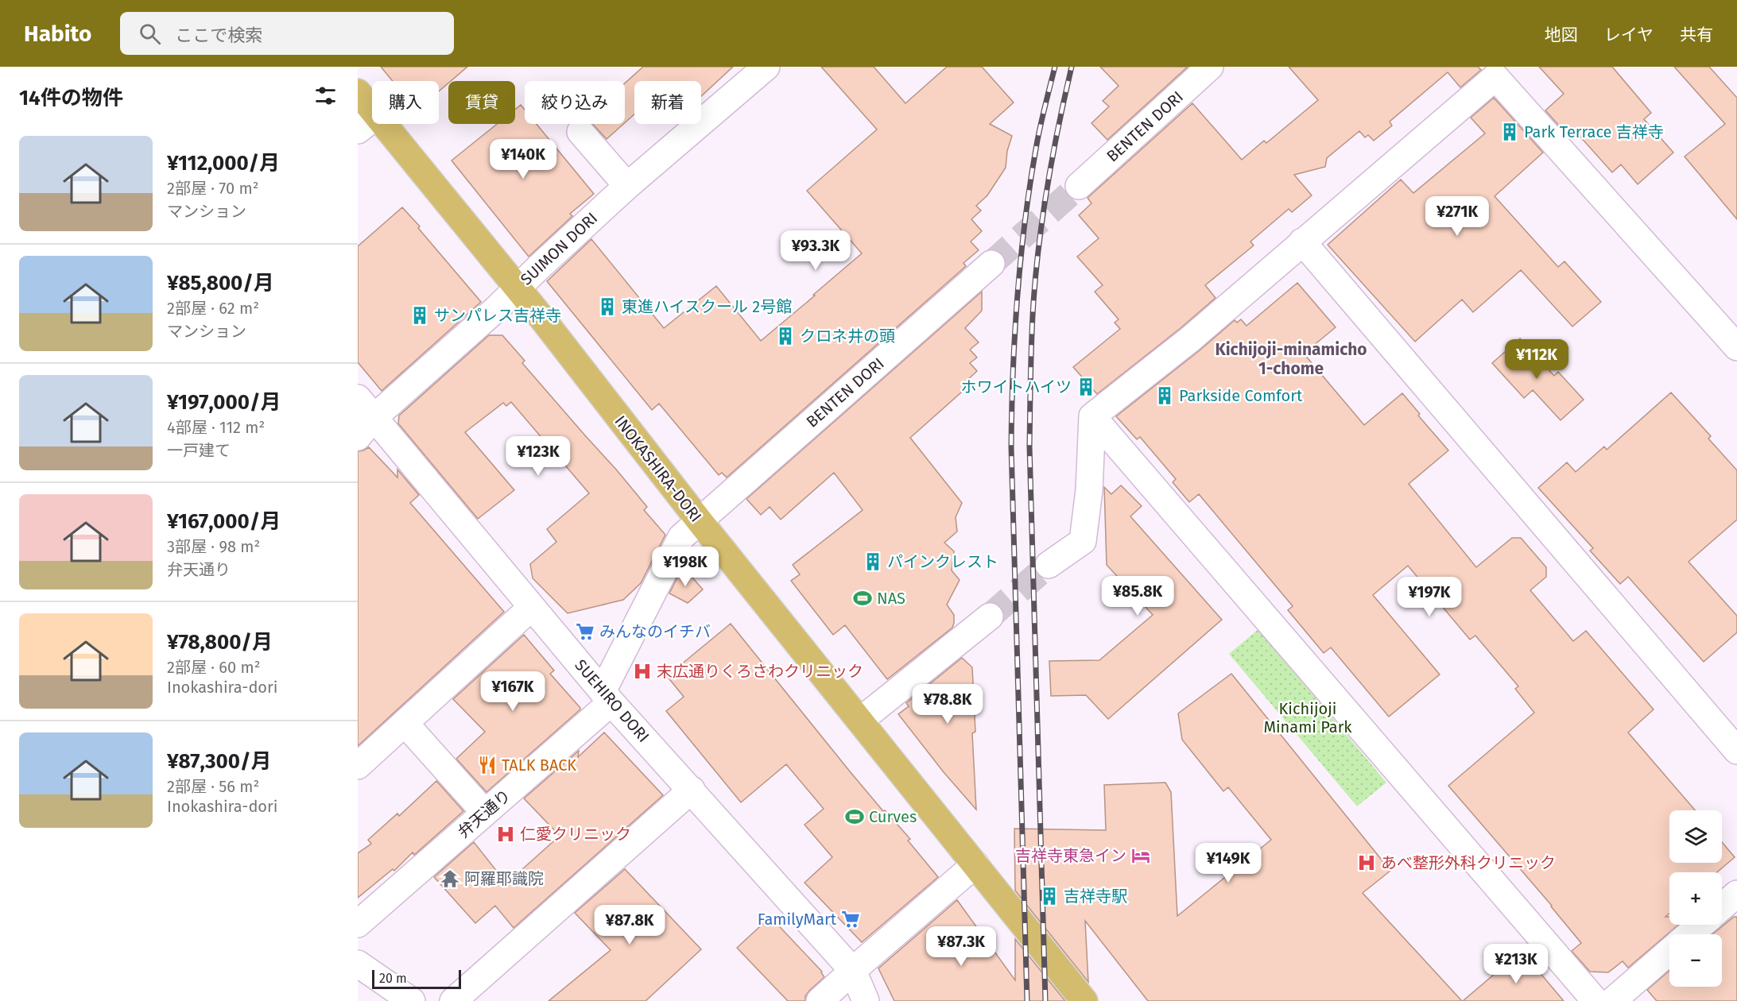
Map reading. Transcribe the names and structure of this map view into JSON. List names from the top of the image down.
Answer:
{
  "streets": {
    "main road": ["INOKASHIRA-DORI"],
    "street": [
      "BENTEN DORI",
      "SUIMON DORI",
      "SUEHIRO DORI",
      "弁天通り"
    ]
  },
  "crossings": [
    ["BENTEN DORI", "INOKASHIRA-DORI"],
    ["BENTEN DORI", "弁天通り"],
    ["SUIMON DORI", "INOKASHIRA-DORI"],
    ["SUIMON DORI", "SUEHIRO DORI"],
    ["INOKASHIRA-DORI", "弁天通り"],
    ["SUEHIRO DORI", "弁天通り"]
  ],
  "districts": ["Kichijoji-minamicho 1-chome"],
  "parks": ["Kichijoji Minami Park"],
  "places": {
    "building": [
      "Park Terrace 吉祥寺",
      "東進ハイスクール 2号館",
      "サンパレス吉祥寺",
      "クロネ井の頭",
      "ホワイトハイツ",
      "Parkside Comfort",
      "パインクレスト",
      "吉祥寺駅"
    ],
    "sports": ["NAS", "Curves"],
    "supermarket": ["みんなのイチバ", "FamilyMart"],
    "hospital": ["末広通りくろさわクリニック", "仁愛クリニック", "あべ整形外科クリニック"],
    "restaurant": ["TALK BACK"],
    "hotel": ["吉祥寺東急イン"],
    "temple": ["阿羅耶識院"]
  },
  "scale_bar": "20 m",
  "page": {
    "header": "Habito",
    "search": "ここで検索",
    "nav": ["地図", "レイヤ", "共有"],
    "heading": "14件の物件",
    "chip": [
      "購入",
      "賃貸",
      "絞り込み",
      "新着"
    ],
    "list": [
      {
        "name": "¥112,000/月",
        "note": "2部屋 · 70 m² · マンション"
      },
      {
        "name": "¥85,800/月",
        "note": "2部屋 · 62 m² · マンション"
      },
      {
        "name": "¥197,000/月",
        "note": "4部屋 · 112 m² · 一戸建て"
      },
      {
        "name": "¥167,000/月",
        "note": "3部屋 · 98 m² · 弁天通り"
      },
      {
        "name": "¥78,800/月",
        "note": "2部屋 · 60 m² · Inokashira-dori"
      },
      {
        "name": "¥87,300/月",
        "note": "2部屋 · 56 m² · Inokashira-dori"
      }
    ],
    "price": [
      "¥140K",
      "¥271K",
      "¥93.3K",
      "¥112K",
      "¥123K",
      "¥198K",
      "¥85.8K",
      "¥197K",
      "¥167K",
      "¥78.8K",
      "¥149K",
      "¥87.8K",
      "¥87.3K",
      "¥213K"
    ],
    "map_buttons": ["+", "−"],
    "scale": "20 m"
  }
}
